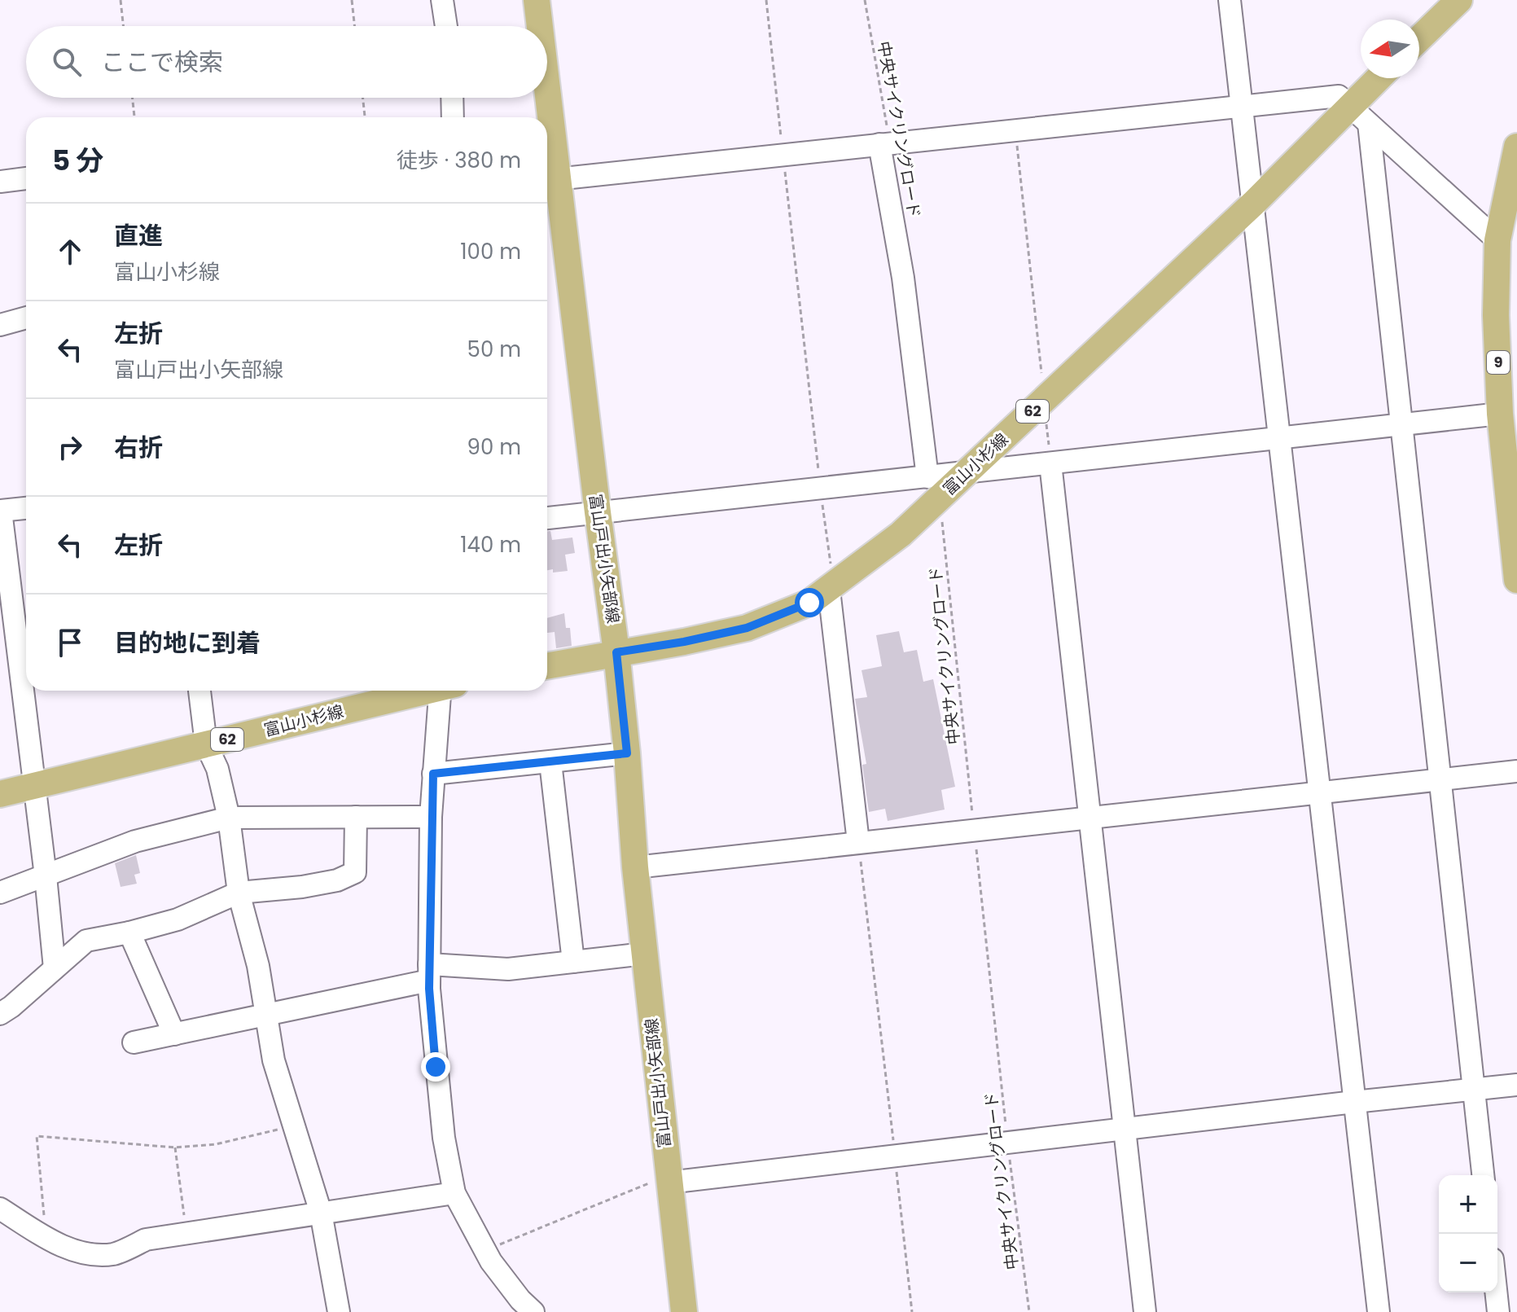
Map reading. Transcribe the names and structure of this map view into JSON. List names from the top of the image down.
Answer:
{
  "streets": {
    "main road": [
      "9",
      "62",
      "富山小杉線",
      "富山戸出小矢部線"
    ],
    "path": ["中央サイクリングロード"]
  },
  "crossings": [
    ["中央サイクリングロード", "富山小杉線"],
    ["富山小杉線", "富山戸出小矢部線"]
  ],
  "north": "left",
  "page": {
    "search": "ここで検索",
    "heading": ["5 分", "徒歩 · 380 m"],
    "list": [
      ["直進", "富山小杉線", "100 m"],
      ["左折", "富山戸出小矢部線", "50 m"],
      ["右折", "90 m"],
      ["左折", "140 m"],
      "目的地に到着"
    ],
    "map_buttons": ["+", "−"]
  }
}
